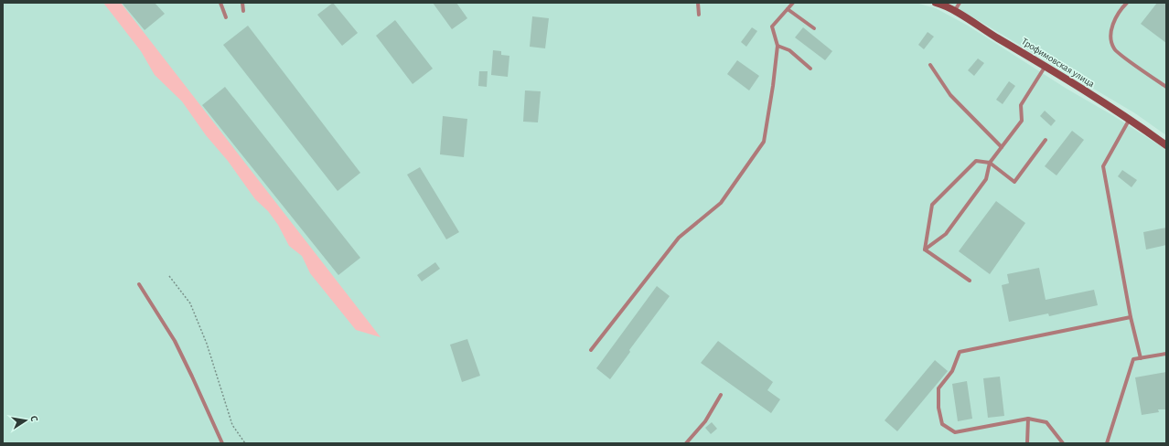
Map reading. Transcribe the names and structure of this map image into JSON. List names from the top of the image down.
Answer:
{
  "streets": {
    "street": ["Трофимовская улица"]
  },
  "north": "right"
}
